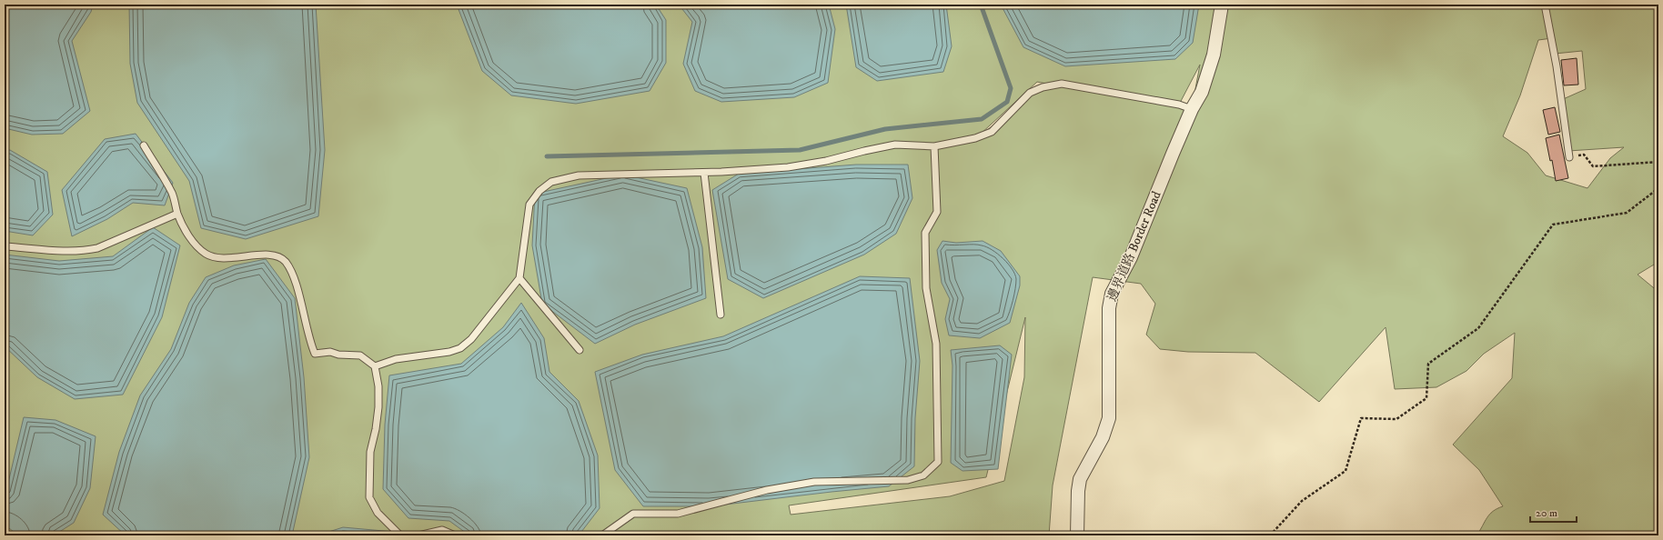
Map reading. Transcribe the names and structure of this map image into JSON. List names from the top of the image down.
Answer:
{
  "streets": {
    "street": ["邊界道路 Border Road"]
  },
  "scale_bar": "20 m"
}
